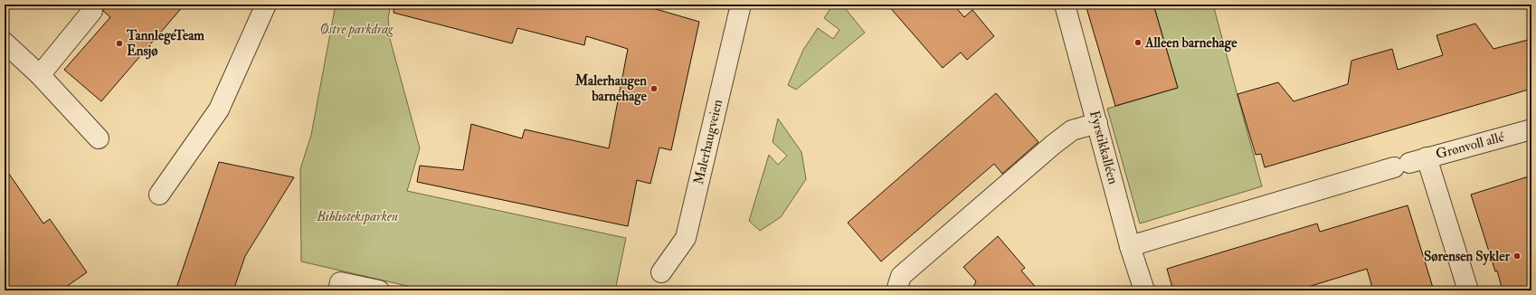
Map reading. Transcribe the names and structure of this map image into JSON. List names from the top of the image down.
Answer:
{
  "streets": {
    "street": ["Malerhaugveien", "Grønvoll allé", "Fyrstikkalléen"]
  },
  "crossings": [
    ["Grønvoll allé", "Fyrstikkalléen"]
  ],
  "parks": ["Østre parkdrag", "Biblioteksparken"],
  "places": [
    "Alleen barnehage",
    "TannlegeTeam Ensjø",
    "Malerhaugen barnehage",
    "Sørensen Sykler"
  ]
}
